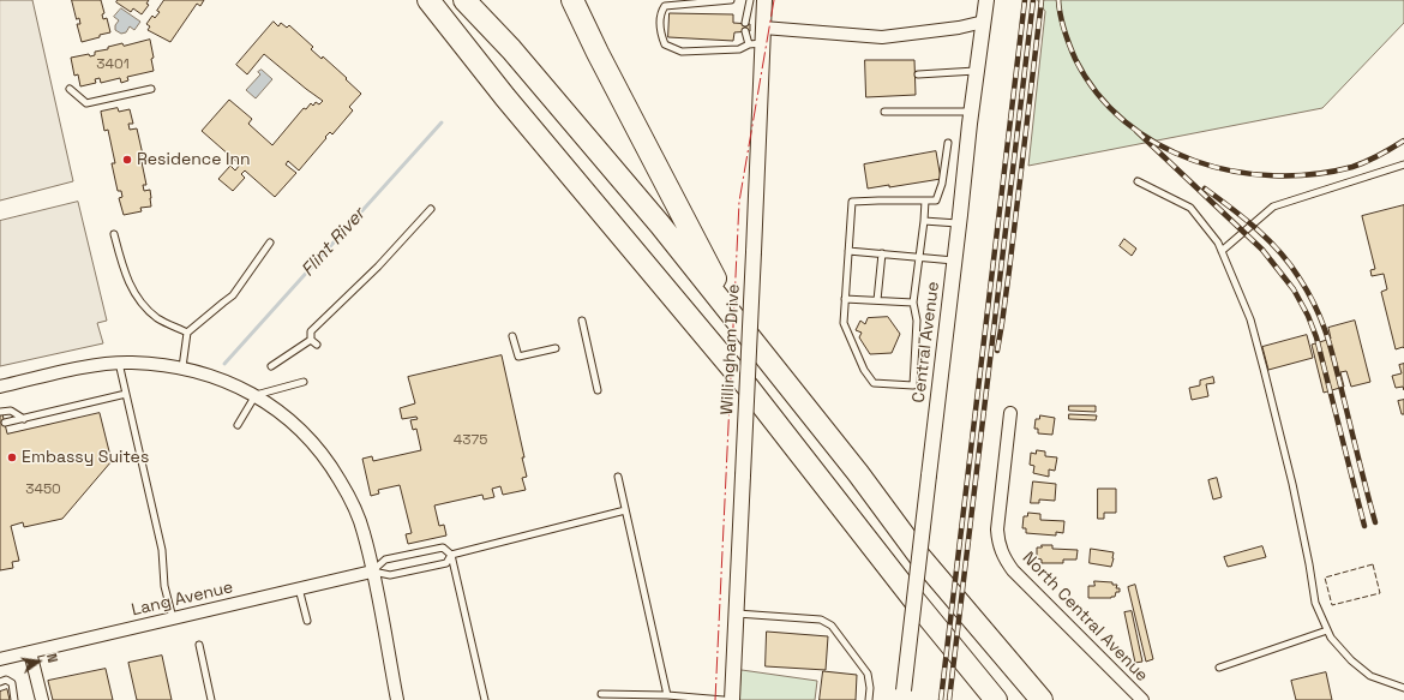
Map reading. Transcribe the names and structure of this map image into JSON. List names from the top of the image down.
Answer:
{
  "streets": {
    "street": [
      "Central Avenue",
      "Willingham Drive",
      "Lang Avenue",
      "North Central Avenue"
    ]
  },
  "water": ["Flint River"],
  "places": ["Residence Inn", "Embassy Suites"],
  "house_numbers": ["3401", "4375", "3450"],
  "north": "right"
}
